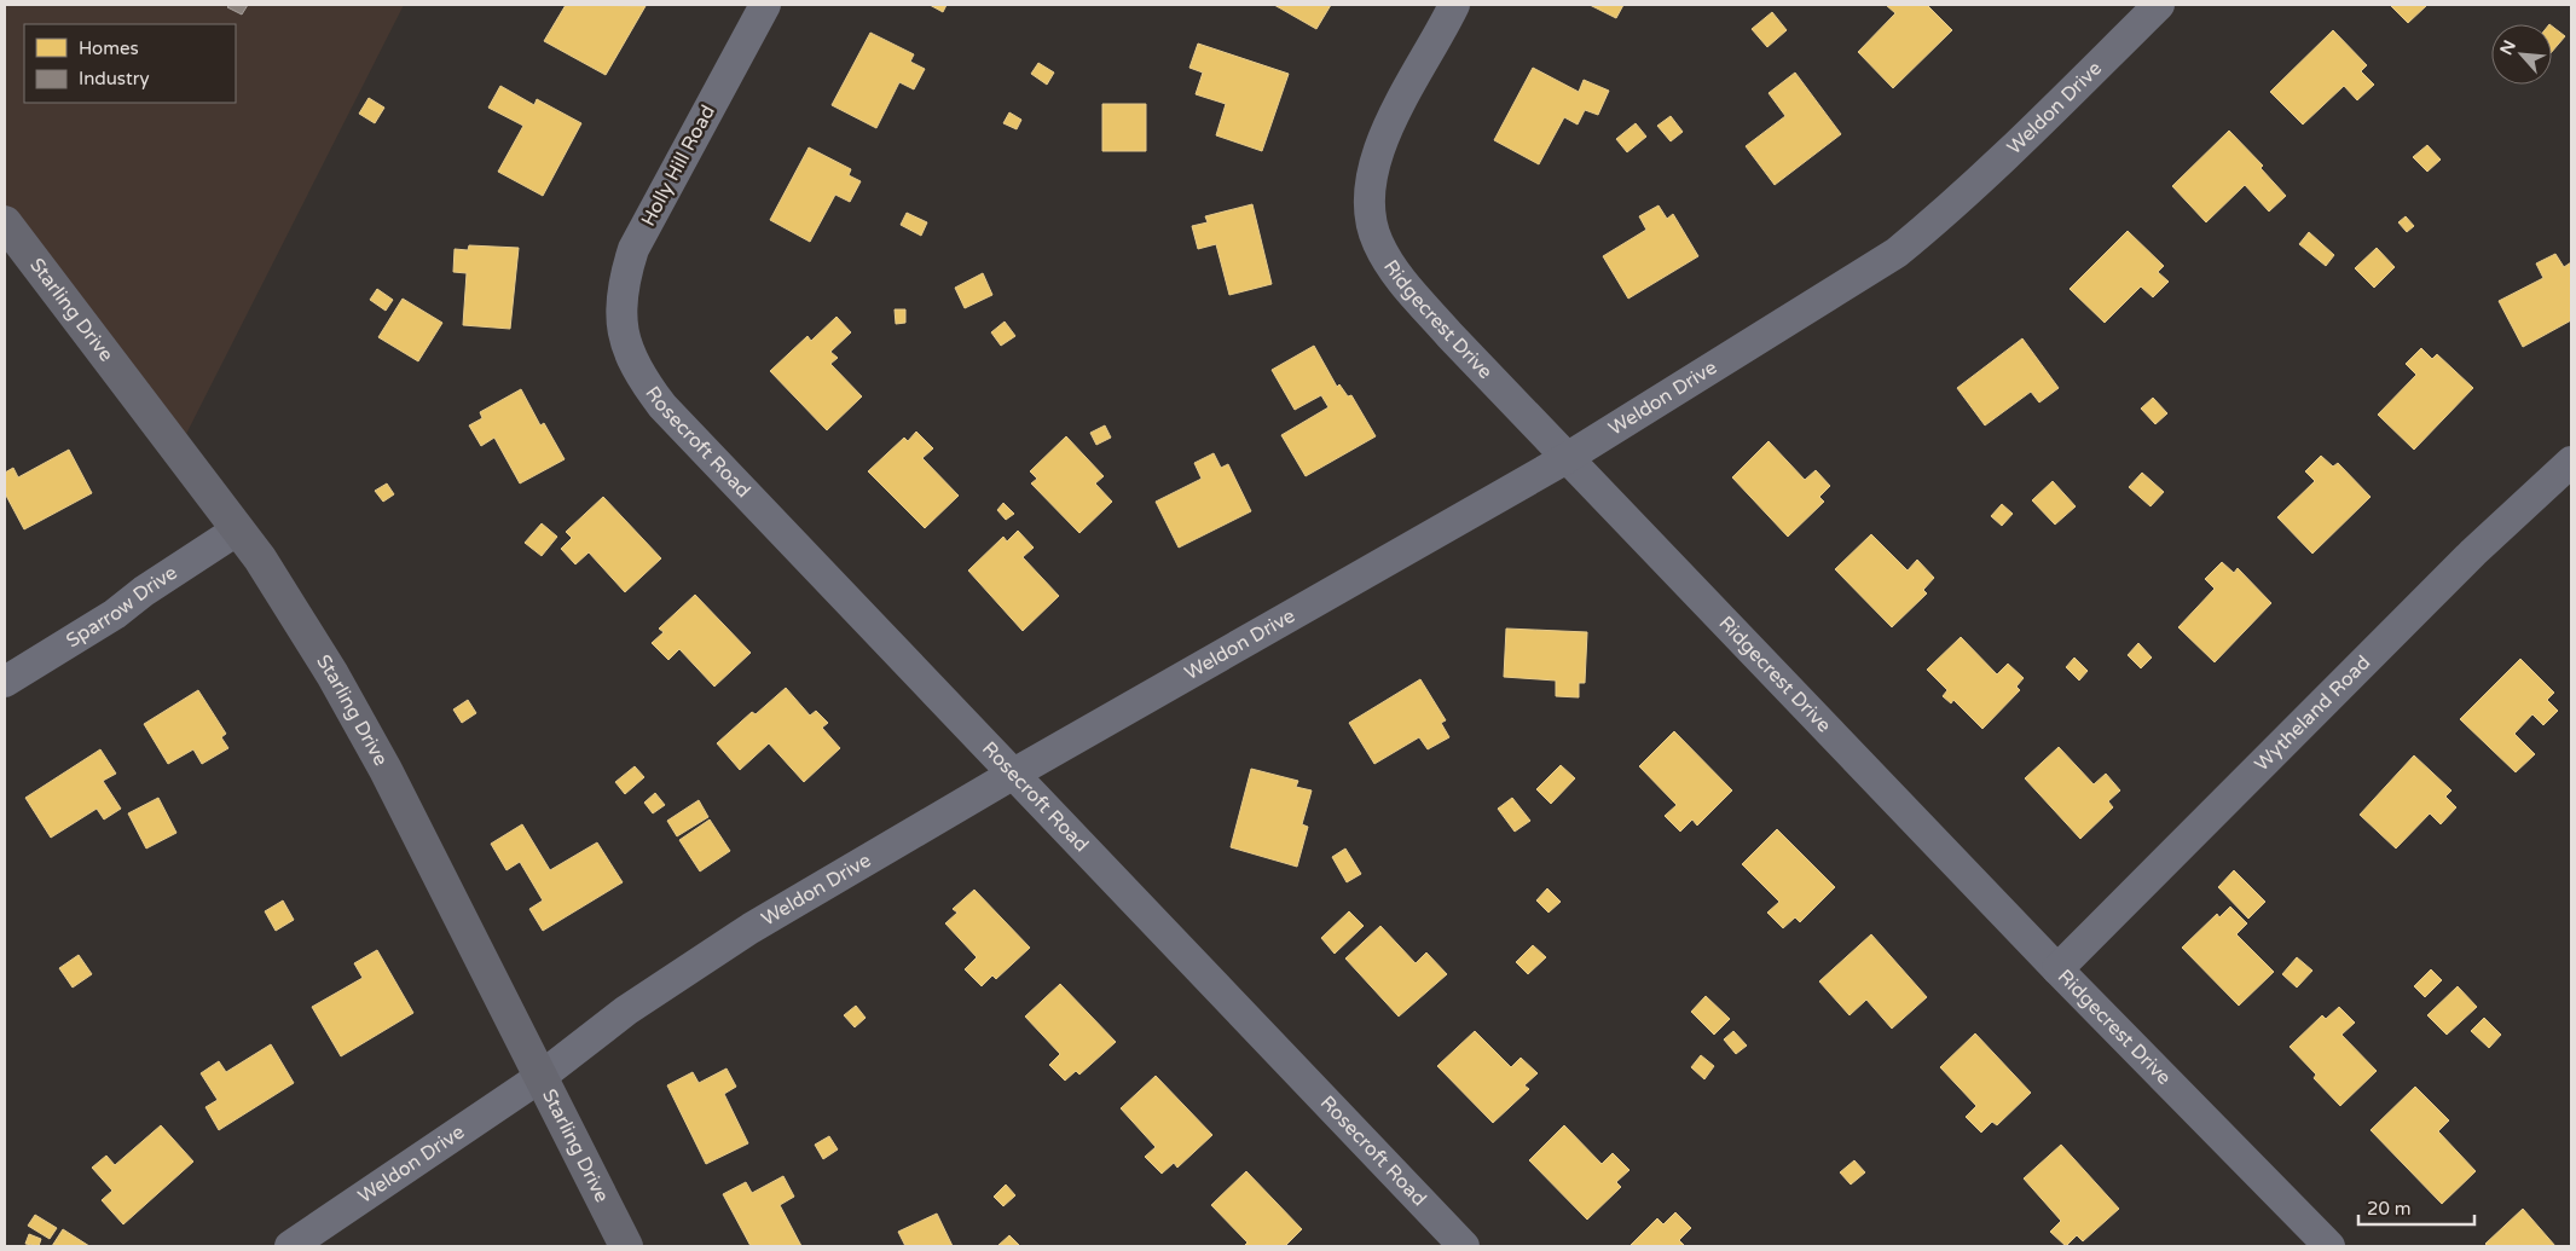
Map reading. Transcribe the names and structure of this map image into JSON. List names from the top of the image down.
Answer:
{
  "streets": {
    "street": [
      "Weldon Drive",
      "Holly Hill Road",
      "Starling Drive",
      "Ridgecrest Drive",
      "Rosecroft Road",
      "Sparrow Drive",
      "Wytheland Road"
    ]
  },
  "crossings": [
    ["Weldon Drive", "Starling Drive"],
    ["Weldon Drive", "Ridgecrest Drive"],
    ["Weldon Drive", "Rosecroft Road"],
    ["Holly Hill Road", "Rosecroft Road"],
    ["Starling Drive", "Sparrow Drive"],
    ["Ridgecrest Drive", "Wytheland Road"]
  ],
  "legend": ["Homes", "Industry"],
  "scale_bar": "20 m",
  "north": "top left"
}
